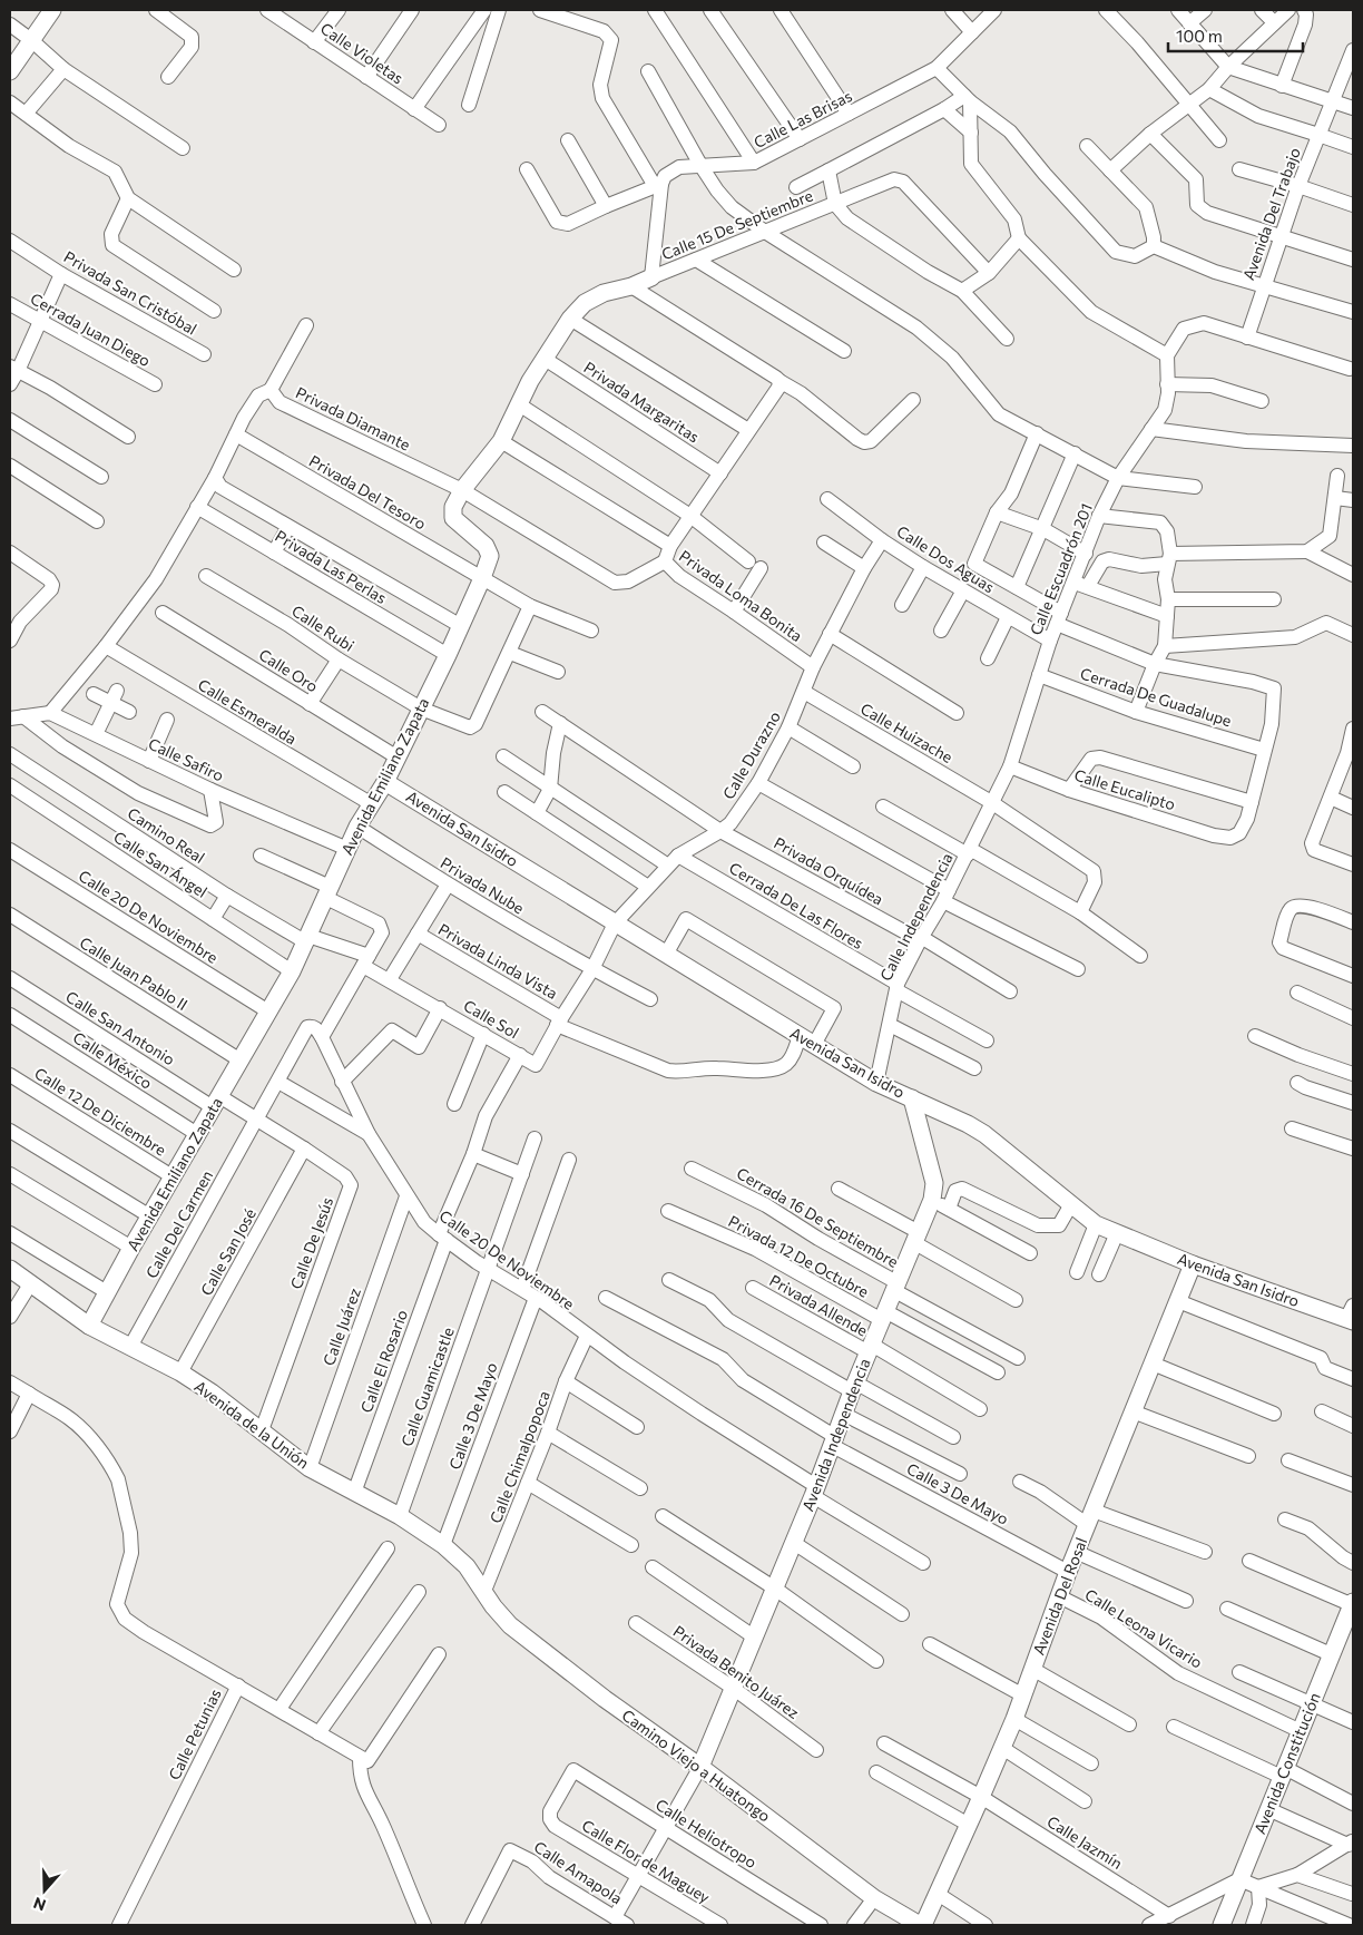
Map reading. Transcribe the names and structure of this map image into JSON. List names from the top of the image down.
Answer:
{
  "streets": {
    "main road": [
      "Avenida Emiliano Zapata",
      "Avenida San Isidro",
      "Avenida de la Unión",
      "Avenida Independencia",
      "Avenida Del Rosal",
      "Avenida Constitución",
      "Camino Viejo a Huatongo"
    ],
    "street": [
      "Calle Violetas",
      "Calle Las Brisas",
      "Avenida Del Trabajo",
      "Calle 15 De Septiembre",
      "Privada San Cristóbal",
      "Cerrada Juan Diego",
      "Privada Margaritas",
      "Privada Diamante",
      "Privada Del Tesoro",
      "Calle Dos Aguas",
      "Privada Las Perlas",
      "Calle Escuadrón 201",
      "Privada Loma Bonita",
      "Calle Rubi",
      "Calle Oro",
      "Cerrada De Guadalupe",
      "Calle Esmeralda",
      "Calle Huizache",
      "Calle Durazno",
      "Calle Safiro",
      "Calle Eucalipto",
      "Camino Real",
      "Calle San Ángel",
      "Privada Orquídea",
      "Privada Nube",
      "Cerrada De Las Flores",
      "Calle 20 De Noviembre",
      "Calle Independencia",
      "Privada Linda Vista",
      "Calle Juan Pablo II",
      "Calle Sol",
      "Calle San Antonio",
      "Calle México",
      "Calle 12 De Diciembre",
      "Cerrada 16 De Septiembre",
      "Calle Del Carmen",
      "Calle De Jesús",
      "Calle San José",
      "Privada 12 De Octubre",
      "Privada Allende",
      "Calle Juárez",
      "Calle El Rosario",
      "Calle Guamicastle",
      "Calle 3 De Mayo",
      "Calle Chimalpopoca",
      "Calle Leona Vicario",
      "Privada Benito Juárez",
      "Calle Petunias",
      "Calle Heliotropo",
      "Calle Jazmín",
      "Calle Flor de Maguey",
      "Calle Amapola"
    ]
  },
  "crossings": [
    ["Calle 15 De Septiembre", "Avenida Emiliano Zapata"],
    ["Privada Margaritas", "Privada Loma Bonita"],
    ["Privada Margaritas", "Avenida Emiliano Zapata"],
    ["Privada Diamante", "Privada Loma Bonita"],
    ["Privada Diamante", "Avenida Emiliano Zapata"],
    ["Privada Del Tesoro", "Calle Rubi"],
    ["Privada Del Tesoro", "Avenida Emiliano Zapata"],
    ["Calle Dos Aguas", "Calle Escuadrón 201"],
    ["Calle Dos Aguas", "Calle Durazno"],
    ["Privada Las Perlas", "Avenida Emiliano Zapata"],
    ["Calle Escuadrón 201", "Cerrada De Guadalupe"],
    ["Calle Escuadrón 201", "Calle Huizache"],
    ["Calle Escuadrón 201", "Calle Eucalipto"],
    ["Calle Escuadrón 201", "Calle Independencia"],
    ["Privada Loma Bonita", "Calle Durazno"],
    ["Calle Rubi", "Avenida Emiliano Zapata"],
    ["Calle Oro", "Avenida Emiliano Zapata"],
    ["Calle Esmeralda", "Avenida Emiliano Zapata"],
    ["Calle Huizache", "Calle Durazno"],
    ["Calle Huizache", "Calle Independencia"],
    ["Calle Durazno", "Avenida San Isidro"],
    ["Calle Durazno", "Privada Orquídea"],
    ["Calle Durazno", "Privada Nube"],
    ["Calle Durazno", "Cerrada De Las Flores"],
    ["Calle Durazno", "Privada Linda Vista"],
    ["Calle Durazno", "Calle Sol"],
    ["Calle Safiro", "Avenida Emiliano Zapata"],
    ["Avenida Emiliano Zapata", "Avenida San Isidro"],
    ["Avenida Emiliano Zapata", "Camino Real"],
    ["Avenida Emiliano Zapata", "Calle San Ángel"],
    ["Avenida Emiliano Zapata", "Privada Nube"],
    ["Avenida Emiliano Zapata", "Calle 20 De Noviembre"],
    ["Avenida Emiliano Zapata", "Calle Juan Pablo II"],
    ["Avenida Emiliano Zapata", "Calle San Antonio"],
    ["Avenida Emiliano Zapata", "Calle México"],
    ["Avenida Emiliano Zapata", "Calle 12 De Diciembre"],
    ["Avenida Emiliano Zapata", "Calle De Jesús"],
    ["Avenida Emiliano Zapata", "Avenida de la Unión"],
    ["Avenida San Isidro", "Calle Independencia"],
    ["Avenida San Isidro", "Privada Linda Vista"],
    ["Avenida San Isidro", "Avenida Independencia"],
    ["Avenida San Isidro", "Avenida Del Rosal"],
    ["Camino Real", "Privada Linda Vista"],
    ["Camino Real", "Calle Sol"],
    ["Privada Orquídea", "Calle Independencia"],
    ["Privada Nube", "Privada Linda Vista"],
    ["Cerrada De Las Flores", "Calle Independencia"],
    ["Calle 20 De Noviembre", "Calle Sol"],
    ["Calle 20 De Noviembre", "Calle Juárez"],
    ["Calle 20 De Noviembre", "Calle El Rosario"],
    ["Calle 20 De Noviembre", "Calle Guamicastle"],
    ["Calle 20 De Noviembre", "Calle 3 De Mayo"],
    ["Calle 20 De Noviembre", "Avenida Independencia"],
    ["Calle 20 De Noviembre", "Calle Chimalpopoca"],
    ["Calle Sol", "Calle El Rosario"],
    ["Calle San Antonio", "Calle De Jesús"],
    ["Cerrada 16 De Septiembre", "Avenida Independencia"],
    ["Calle Del Carmen", "Calle De Jesús"],
    ["Calle Del Carmen", "Avenida de la Unión"],
    ["Calle De Jesús", "Calle San José"],
    ["Calle De Jesús", "Avenida de la Unión"],
    ["Calle San José", "Avenida de la Unión"],
    ["Privada 12 De Octubre", "Avenida Independencia"],
    ["Privada Allende", "Avenida Independencia"],
    ["Calle Juárez", "Avenida de la Unión"],
    ["Calle El Rosario", "Avenida de la Unión"],
    ["Calle Guamicastle", "Avenida de la Unión"],
    ["Calle 3 De Mayo", "Avenida de la Unión"],
    ["Calle 3 De Mayo", "Avenida Independencia"],
    ["Calle 3 De Mayo", "Avenida Del Rosal"],
    ["Avenida de la Unión", "Calle Chimalpopoca"],
    ["Avenida de la Unión", "Camino Viejo a Huatongo"],
    ["Avenida Independencia", "Privada Benito Juárez"],
    ["Avenida Independencia", "Camino Viejo a Huatongo"],
    ["Calle Chimalpopoca", "Camino Viejo a Huatongo"],
    ["Avenida Del Rosal", "Calle Leona Vicario"],
    ["Avenida Del Rosal", "Camino Viejo a Huatongo"],
    ["Avenida Del Rosal", "Calle Jazmín"],
    ["Calle Leona Vicario", "Avenida Constitución"],
    ["Calle Heliotropo", "Calle Flor de Maguey"]
  ],
  "scale_bar": "100 m",
  "north": "bottom"
}
